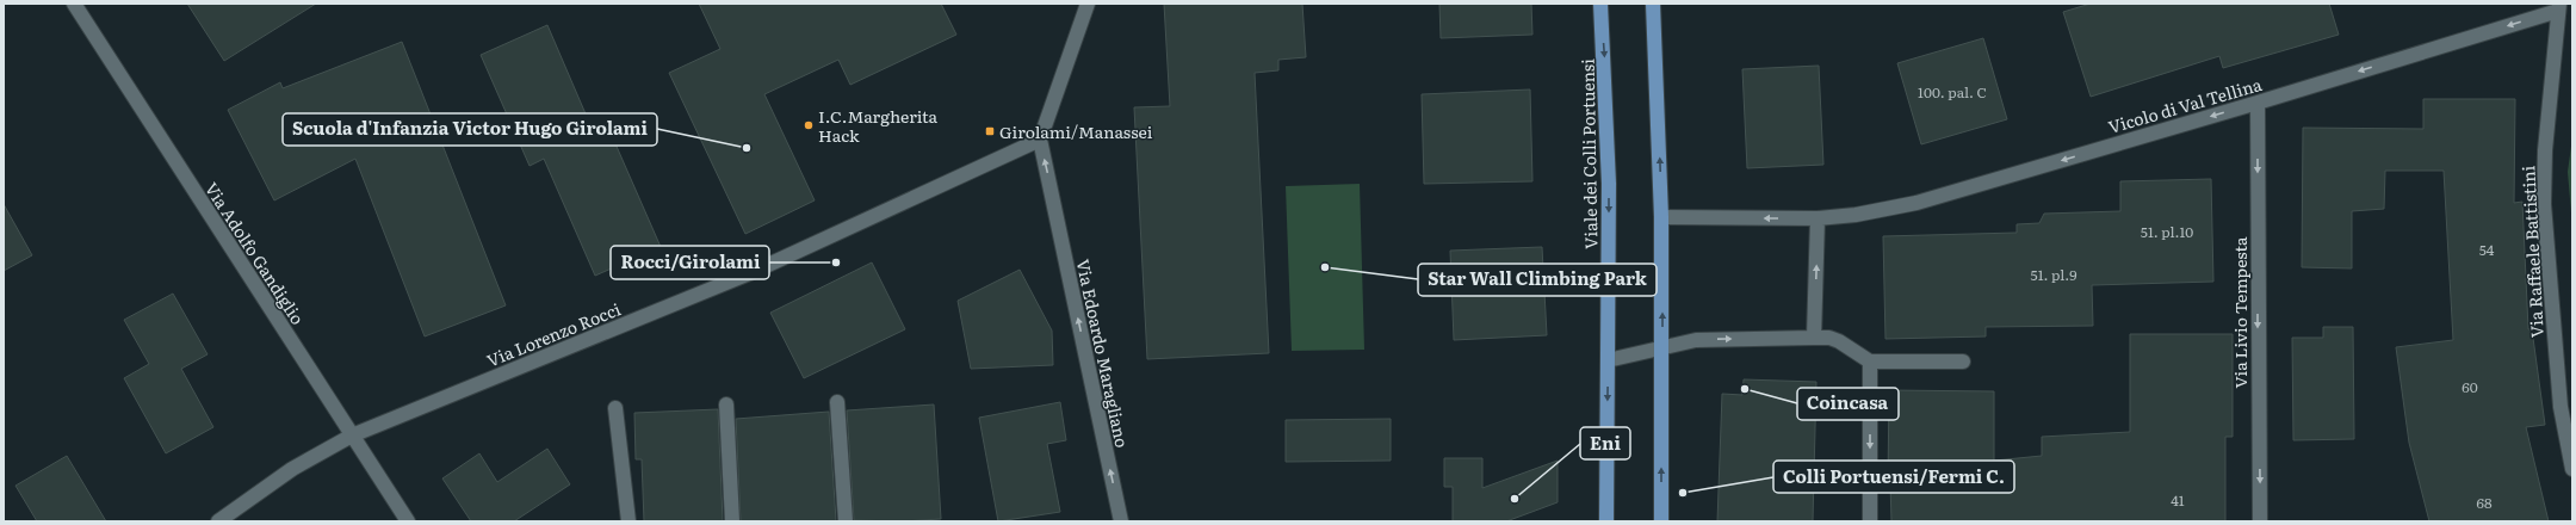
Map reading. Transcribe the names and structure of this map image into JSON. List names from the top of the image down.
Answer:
{
  "streets": {
    "main road": ["Viale dei Colli Portuensi"],
    "street": [
      "Vicolo di Val Tellina",
      "Via Raffaele Battistini",
      "Via Adolfo Gandiglio",
      "Via Livio Tempesta",
      "Via Lorenzo Rocci",
      "Via Edoardo Maragliano"
    ]
  },
  "crossings": [
    ["Vicolo di Val Tellina", "Via Raffaele Battistini"],
    ["Vicolo di Val Tellina", "Via Livio Tempesta"],
    ["Via Adolfo Gandiglio", "Via Lorenzo Rocci"],
    ["Via Lorenzo Rocci", "Via Edoardo Maragliano"]
  ],
  "one_way": ["Vicolo di Val Tellina", "Via Livio Tempesta", "Via Edoardo Maragliano"],
  "places": {
    "other": [
      "I.C.Margherita Hack",
      "Scuola d'Infanzia Victor Hugo Girolami",
      "Rocci/Girolami",
      "Star Wall Climbing Park",
      "Coincasa",
      "Colli Portuensi/Fermi C.",
      "Eni"
    ],
    "transit": ["Girolami/Manassei"]
  },
  "house_numbers": [
    "100. pal. C",
    "51. pl.10",
    "54",
    "51. pl.9",
    "60",
    "41",
    "68"
  ]
}
